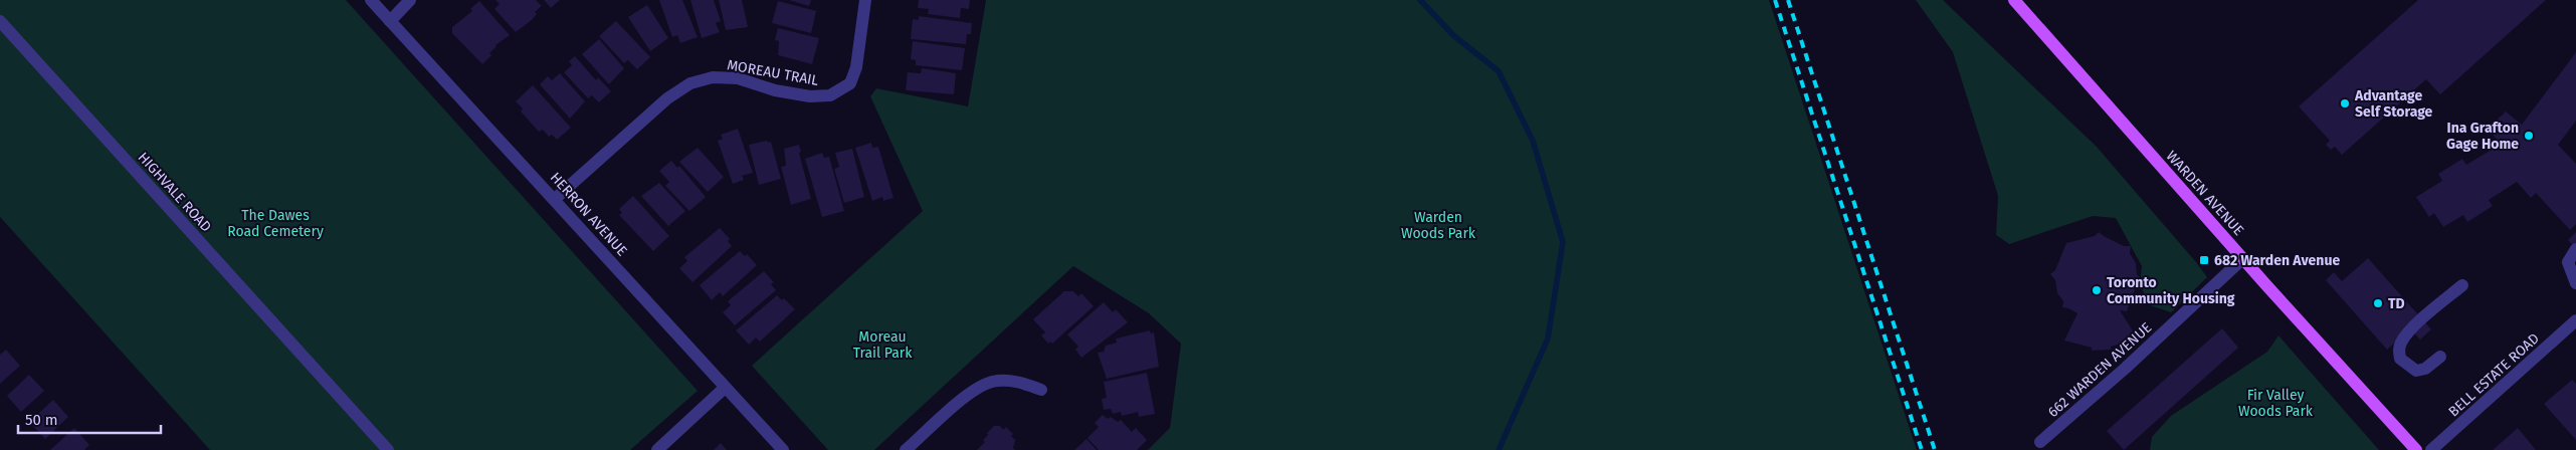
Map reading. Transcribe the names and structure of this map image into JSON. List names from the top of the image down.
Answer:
{
  "streets": {
    "main road": ["WARDEN AVENUE"],
    "street": [
      "MOREAU TRAIL",
      "HIGHVALE ROAD",
      "HERRON AVENUE",
      "662 WARDEN AVENUE",
      "BELL ESTATE ROAD"
    ]
  },
  "crossings": [
    ["MOREAU TRAIL", "HERRON AVENUE"],
    ["WARDEN AVENUE", "662 WARDEN AVENUE"]
  ],
  "parks": [
    "The Dawes Road Cemetery",
    "Warden Woods Park",
    "Moreau Trail Park",
    "Fir Valley Woods Park"
  ],
  "places": {
    "other": [
      "Advantage Self Storage",
      "Ina Grafton Gage Home",
      "Toronto Community Housing",
      "TD"
    ],
    "transit": ["682 Warden Avenue"]
  },
  "scale_bar": "50 m"
}
